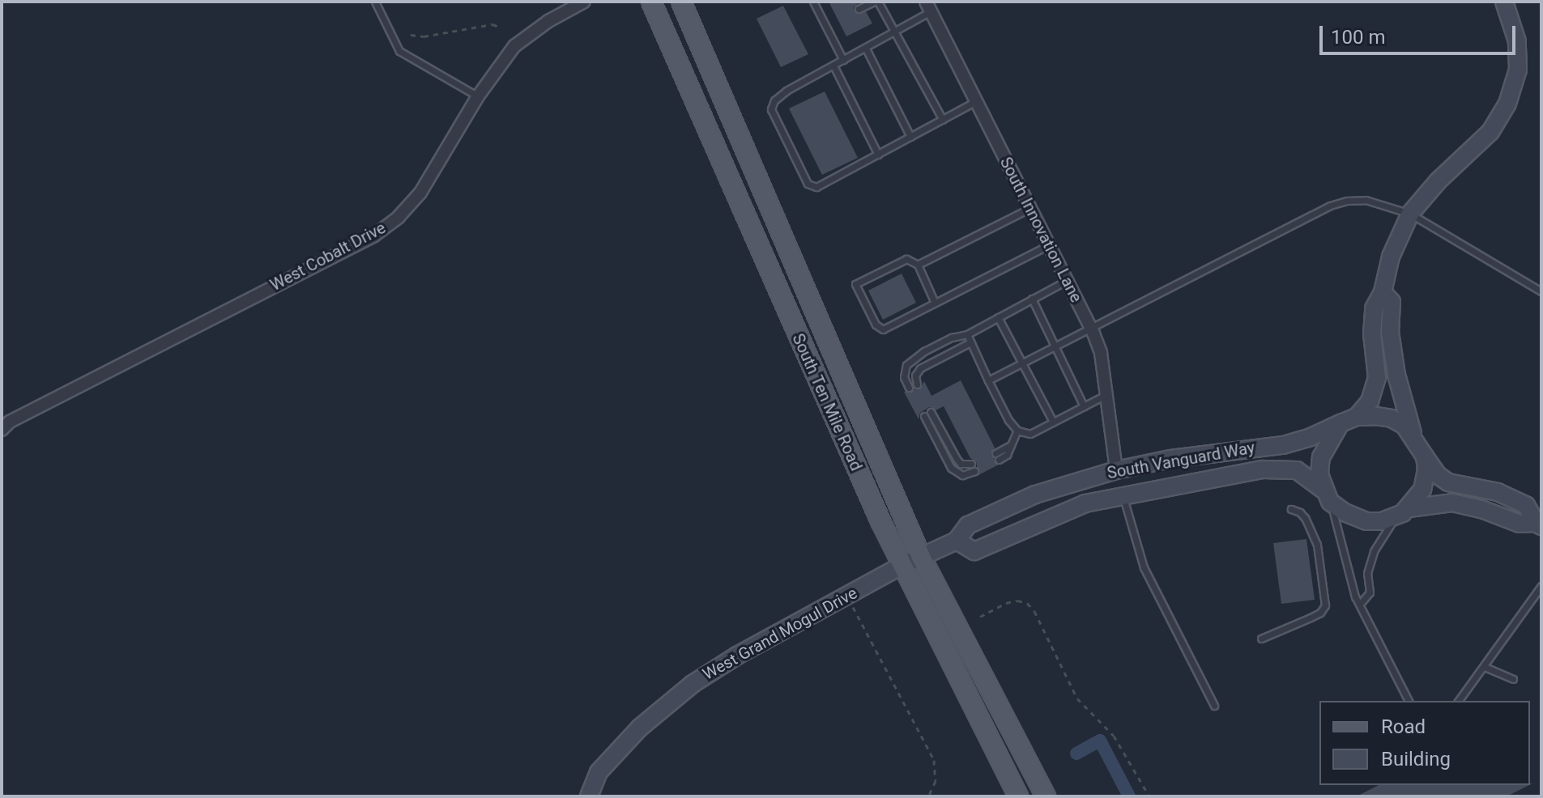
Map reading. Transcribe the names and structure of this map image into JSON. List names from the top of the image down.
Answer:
{
  "streets": {
    "main road": ["South Ten Mile Road"],
    "street": [
      "South Innovation Lane",
      "West Cobalt Drive",
      "South Vanguard Way",
      "West Grand Mogul Drive"
    ]
  },
  "crossings": [
    ["South Innovation Lane", "South Vanguard Way"],
    ["South Ten Mile Road", "South Vanguard Way"],
    ["South Ten Mile Road", "West Grand Mogul Drive"],
    ["South Vanguard Way", "West Grand Mogul Drive"]
  ],
  "legend": ["Road", "Building"],
  "scale_bar": "100 m"
}
